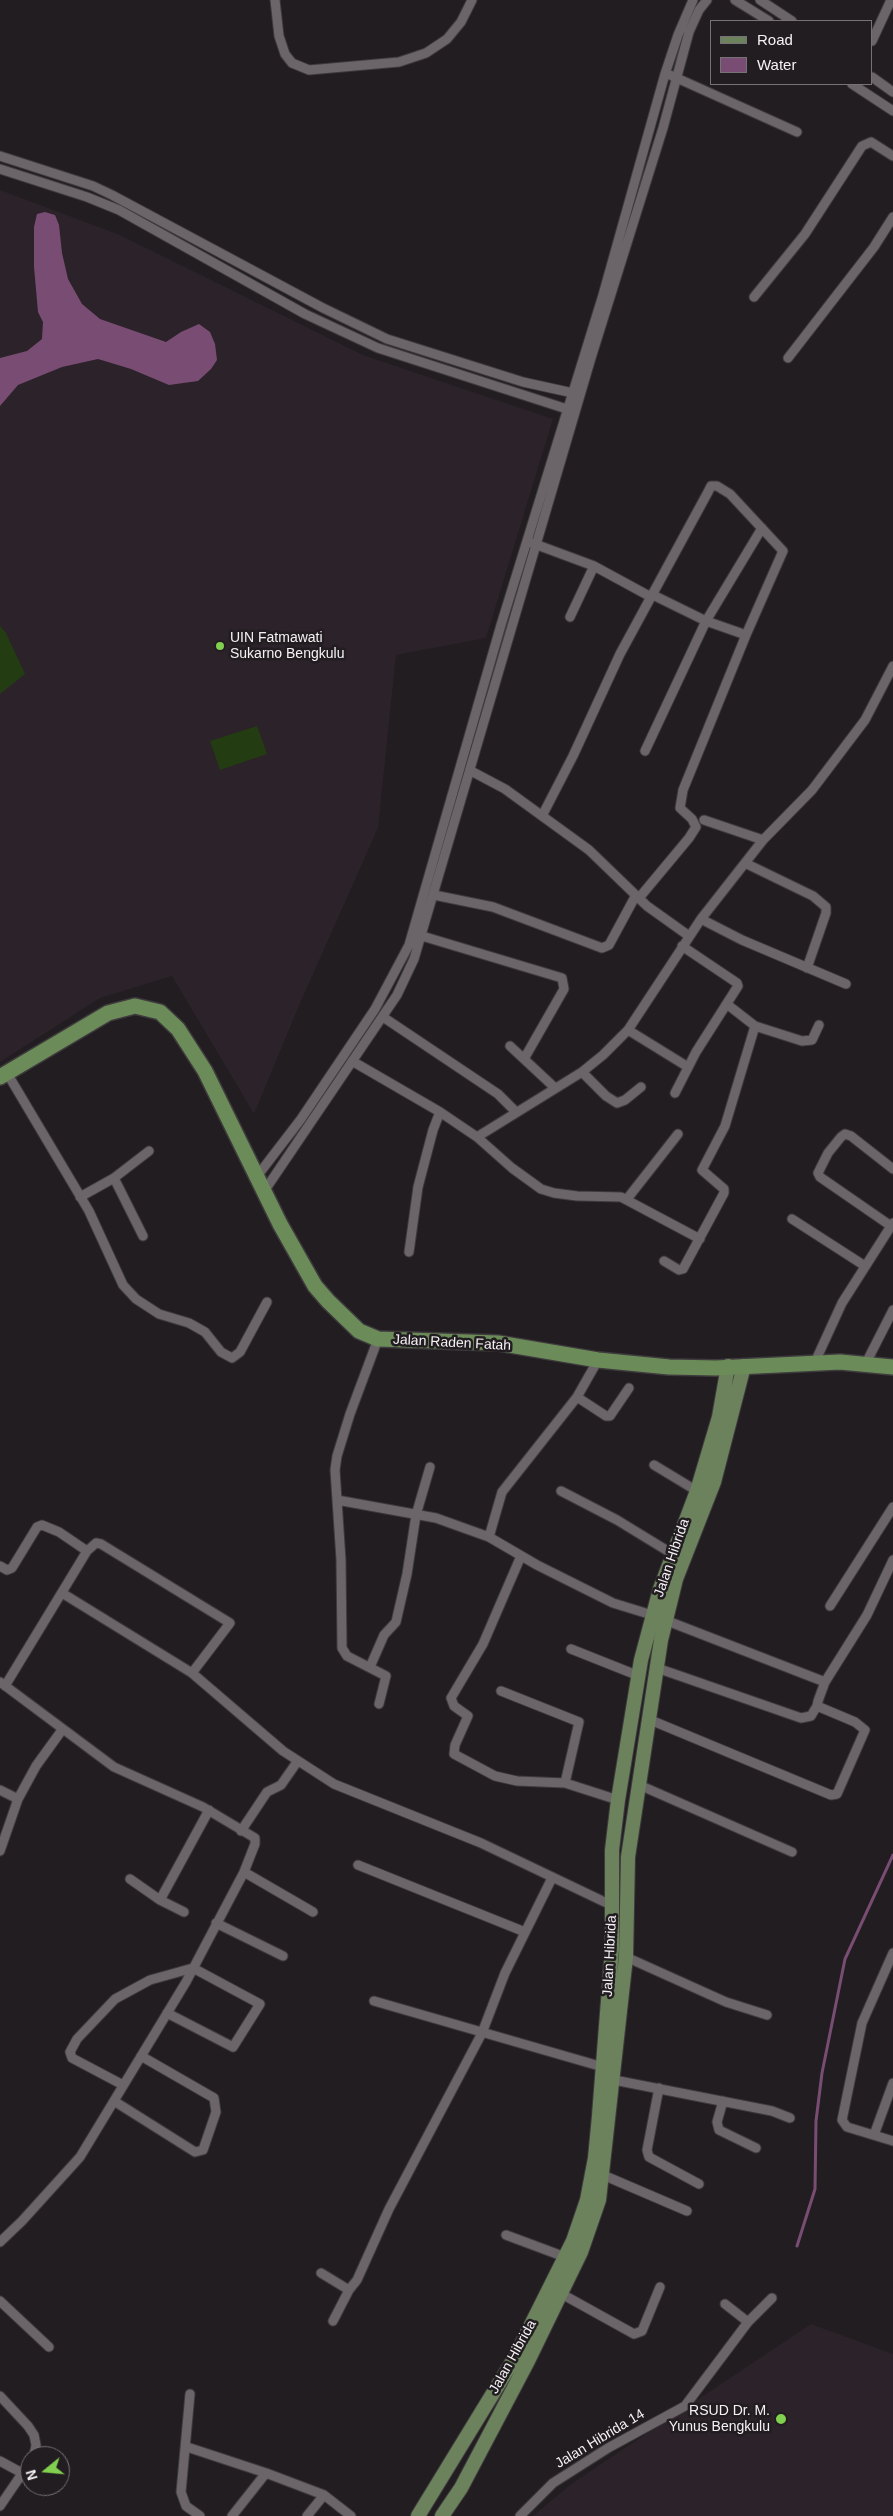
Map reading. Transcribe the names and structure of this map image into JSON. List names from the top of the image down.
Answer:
{
  "streets": {
    "highway": ["Jalan Raden Fatah"],
    "main road": ["Jalan Hibrida"],
    "street": ["Jalan Hibrida 14"]
  },
  "crossings": [
    ["Jalan Raden Fatah", "Jalan Hibrida"]
  ],
  "places": ["UIN Fatmawati Sukarno Bengkulu", "RSUD Dr. M. Yunus Bengkulu"],
  "legend": ["Road", "Water"],
  "north": "left"
}
